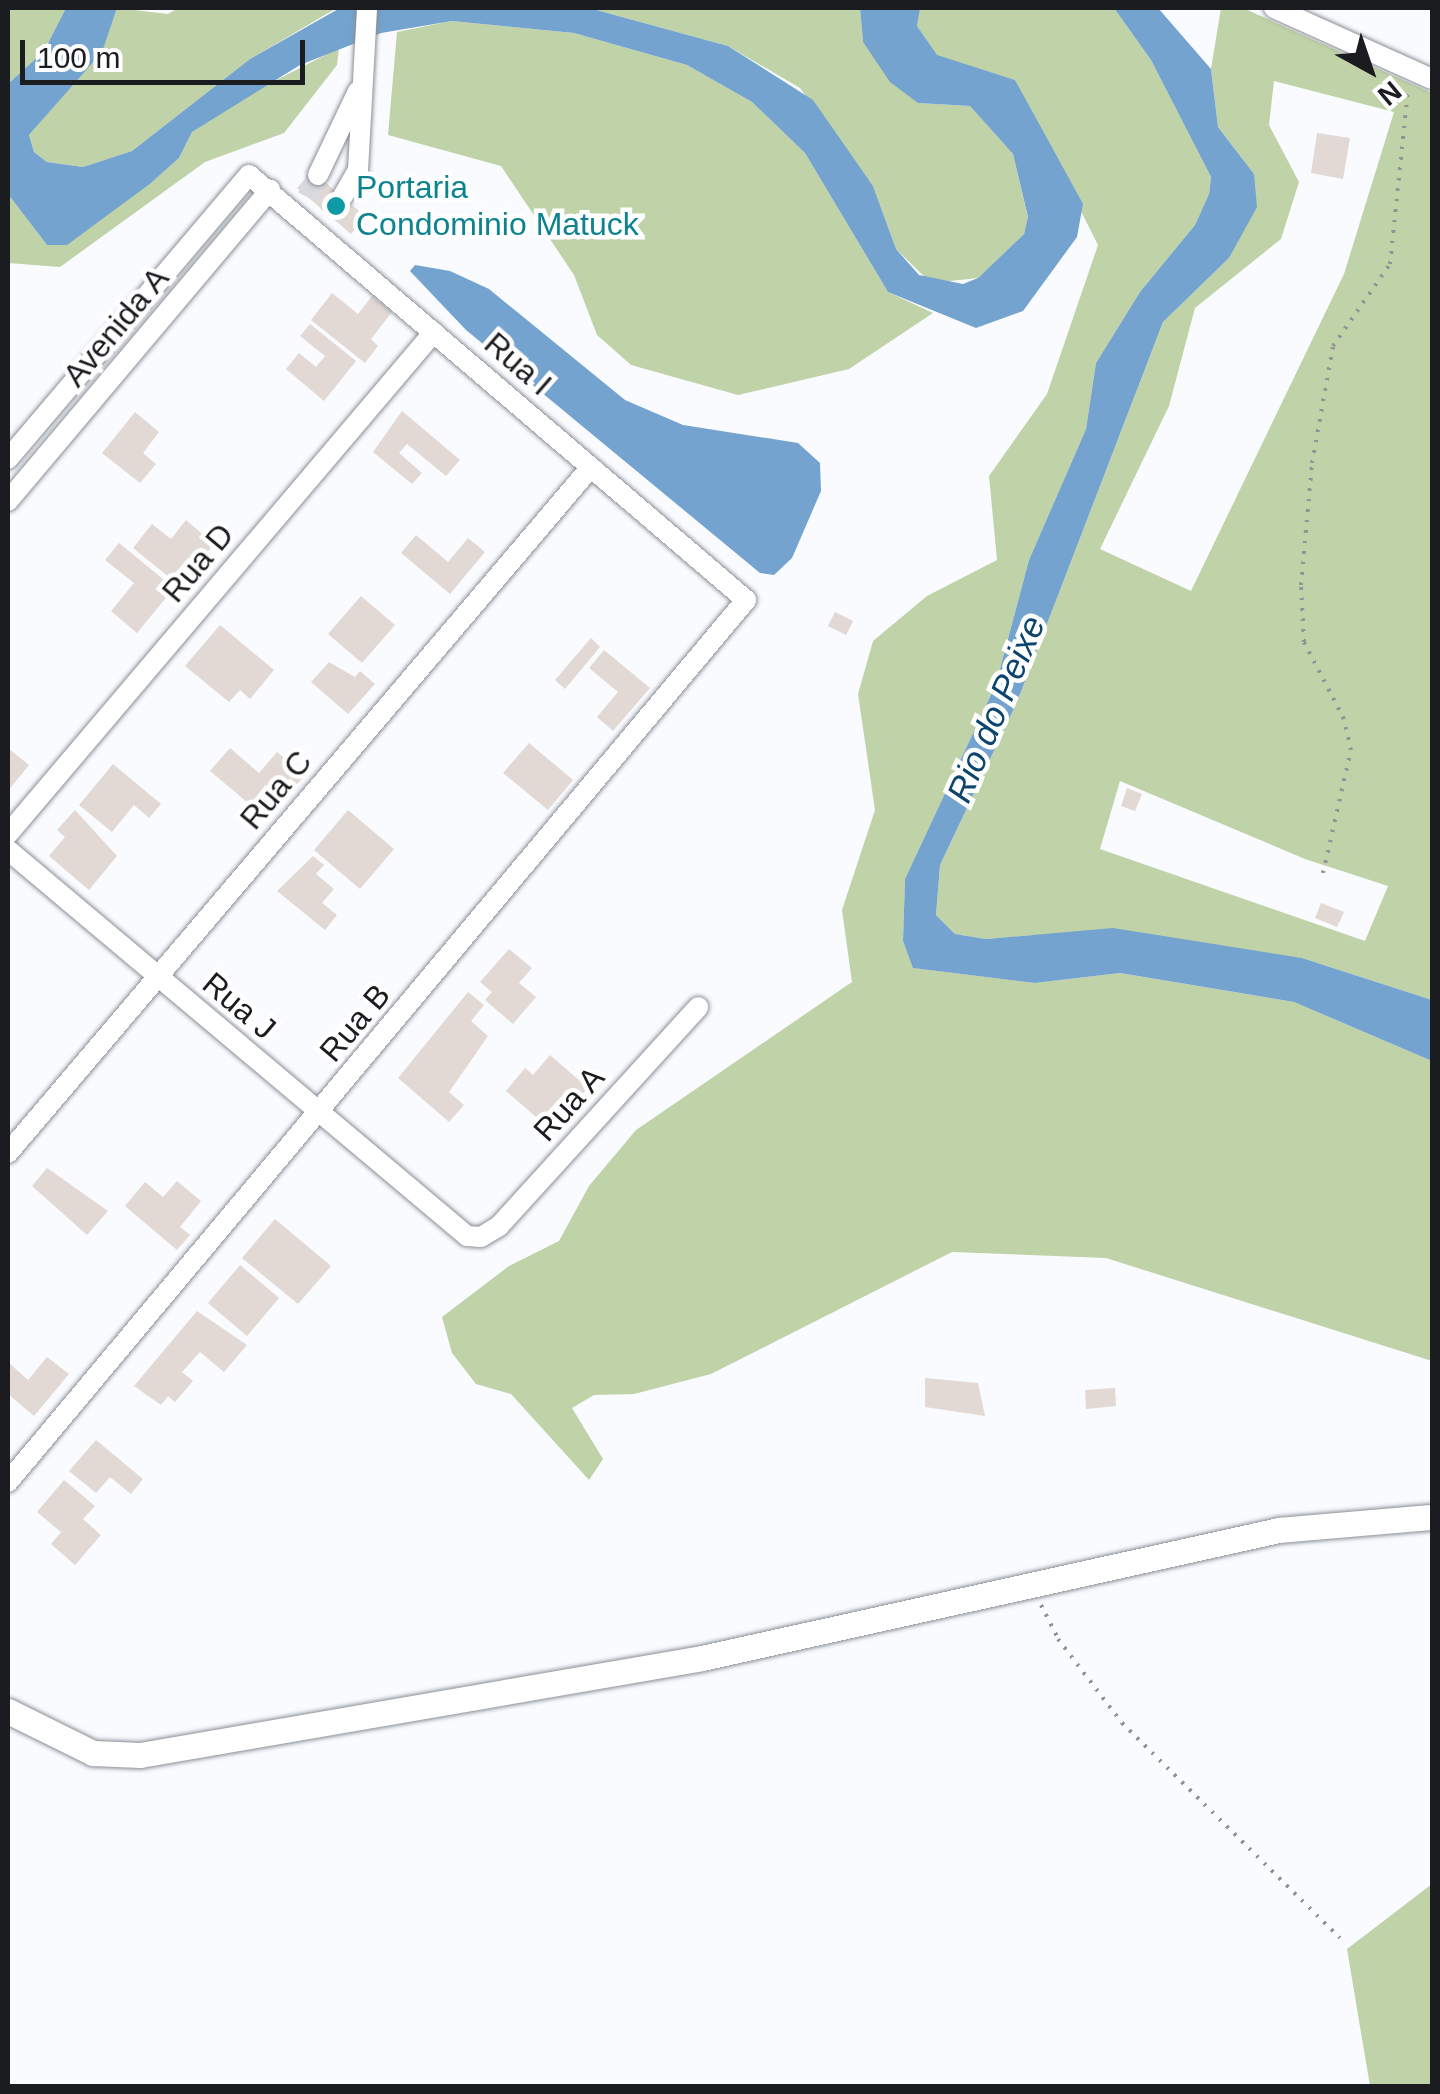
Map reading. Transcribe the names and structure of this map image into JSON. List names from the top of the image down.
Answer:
{
  "streets": {
    "street": [
      "Avenida A",
      "Rua I",
      "Rua D",
      "Rua C",
      "Rua J",
      "Rua B",
      "Rua A"
    ]
  },
  "crossings": [
    ["Avenida A", "Rua I"],
    ["Rua I", "Rua D"],
    ["Rua I", "Rua C"],
    ["Rua I", "Rua B"],
    ["Rua C", "Rua J"],
    ["Rua J", "Rua B"],
    ["Rua J", "Rua A"]
  ],
  "water": ["Rio do Peixe"],
  "places": ["Portaria Condominio Matuck"],
  "scale_bar": "100 m",
  "north": "bottom right"
}
